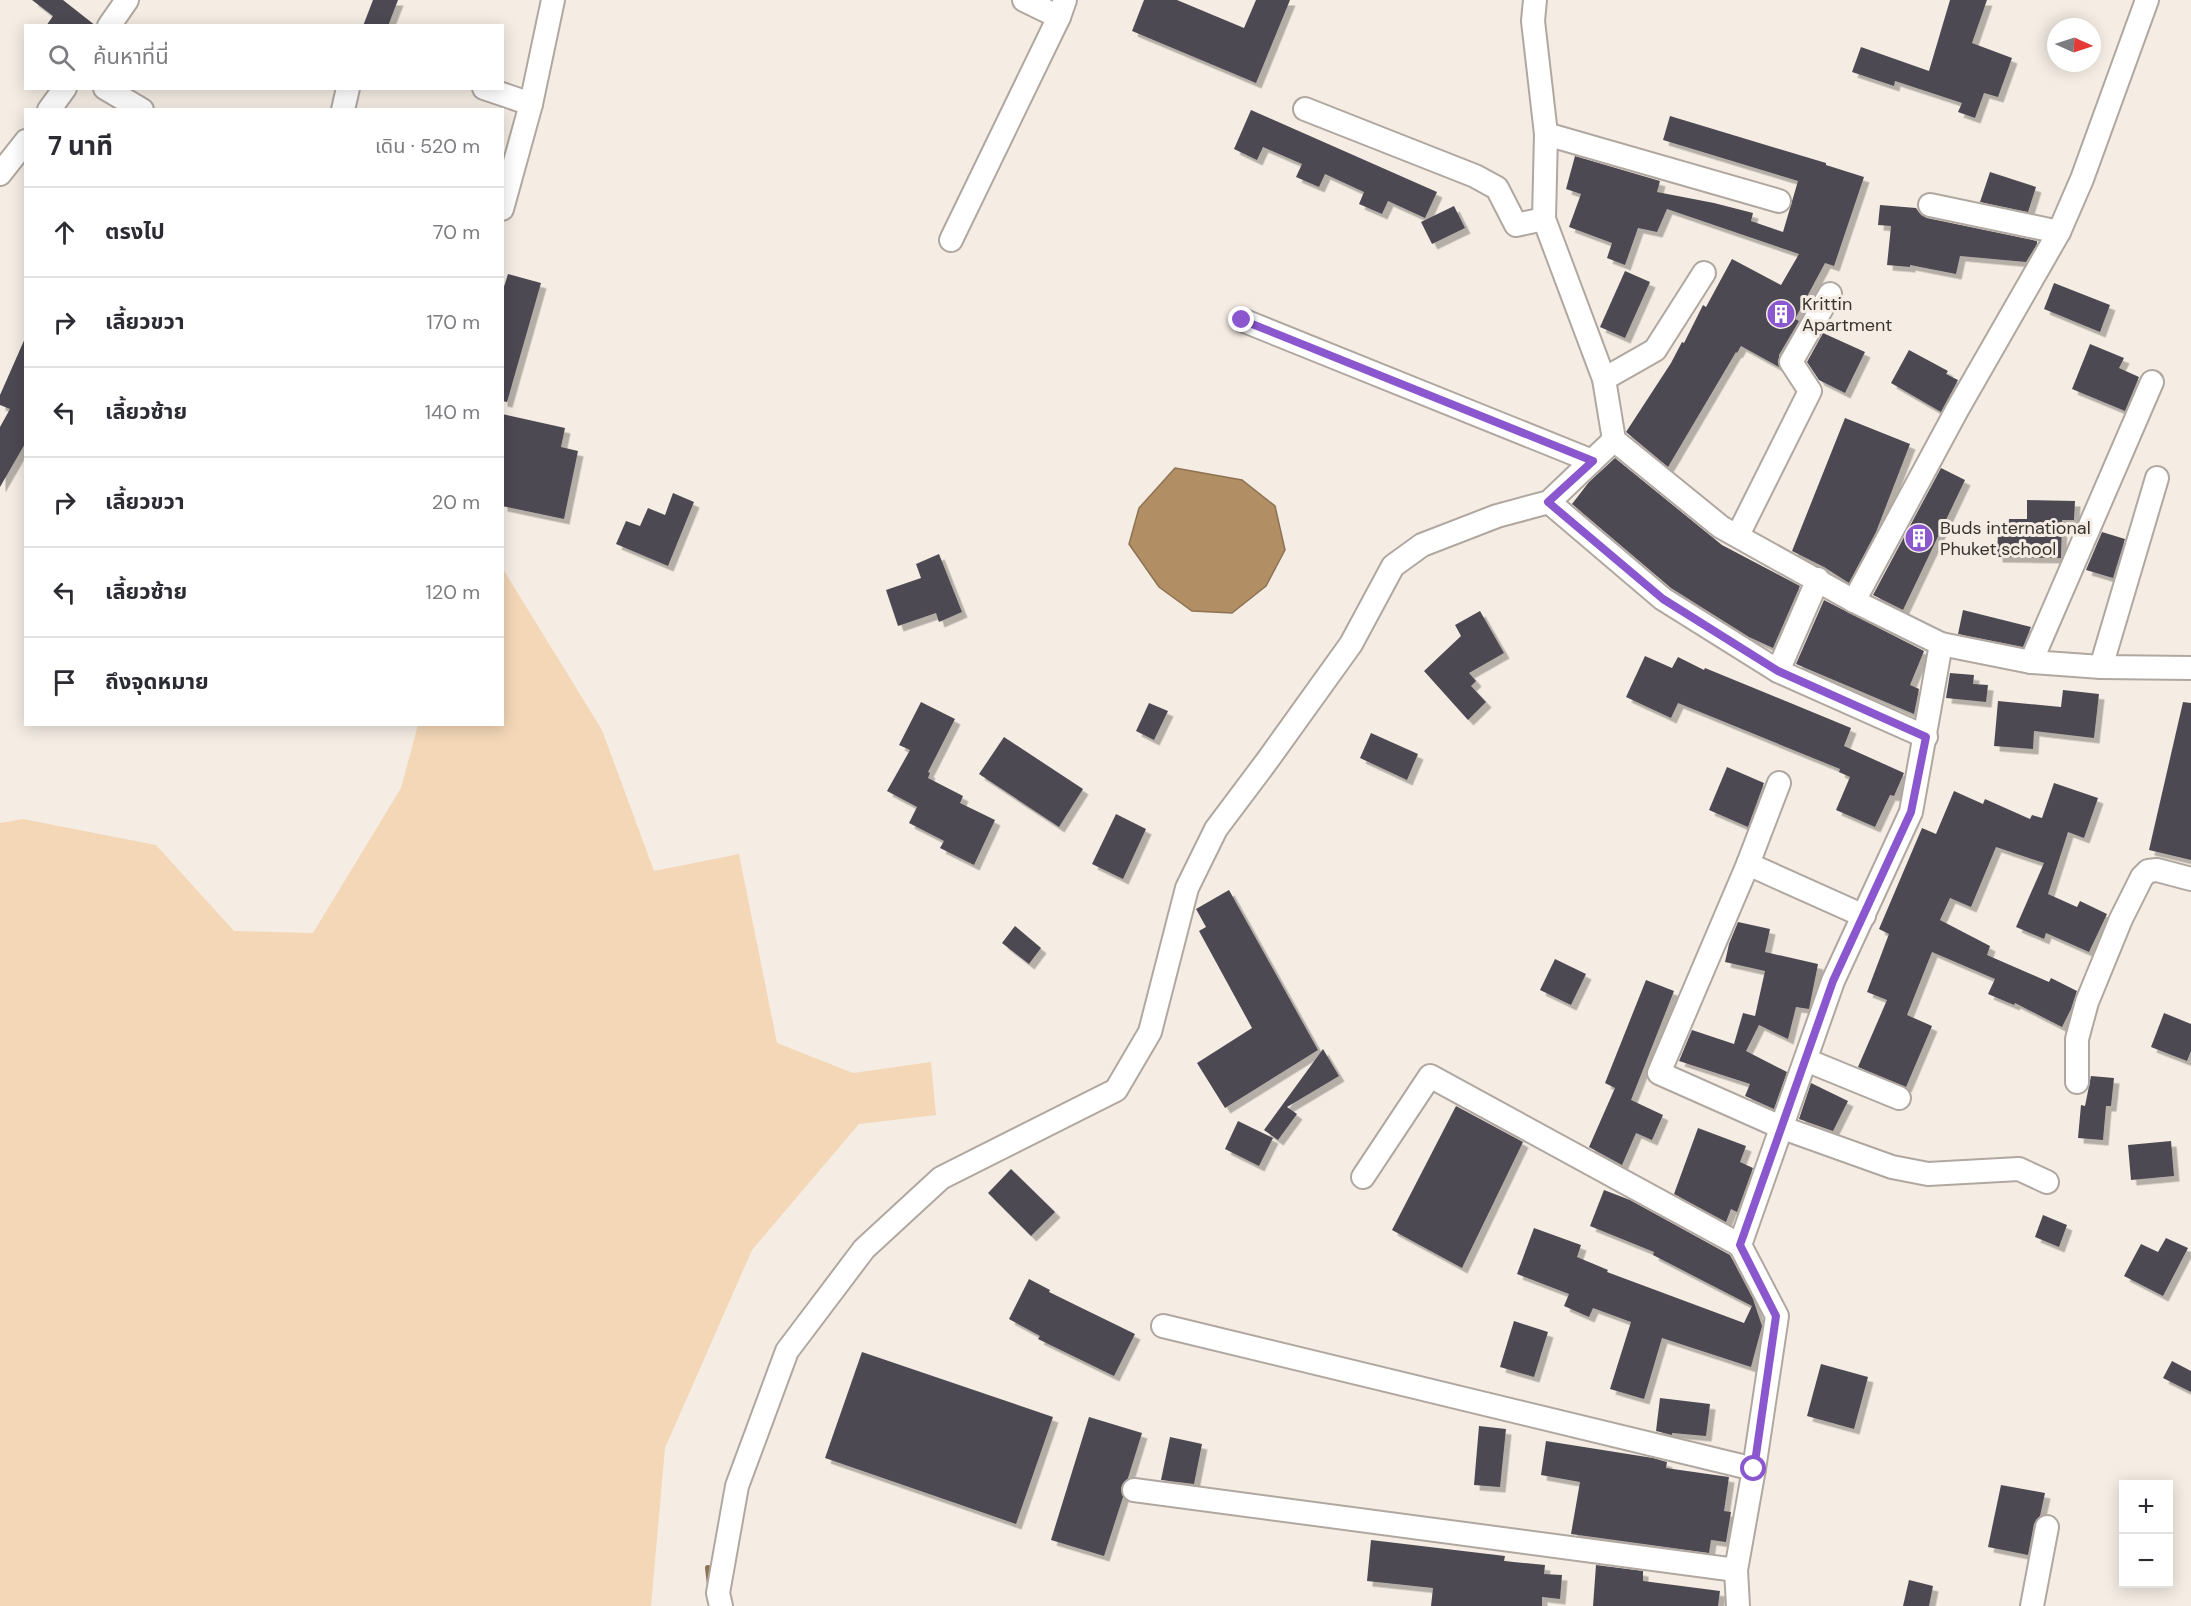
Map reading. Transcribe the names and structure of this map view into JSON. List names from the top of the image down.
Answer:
{
  "places": {
    "building": ["Krittin Apartment", "Buds international Phuket school"]
  },
  "north": "right",
  "page": {
    "search": "ค้นหาที่นี่",
    "heading": ["7 นาที", "เดิน · 520 m"],
    "list": [
      ["ตรงไป", "70 m"],
      ["เลี้ยวขวา", "170 m"],
      ["เลี้ยวซ้าย", "140 m"],
      ["เลี้ยวขวา", "20 m"],
      ["เลี้ยวซ้าย", "120 m"],
      "ถึงจุดหมาย"
    ],
    "map_buttons": ["+", "−"]
  }
}
